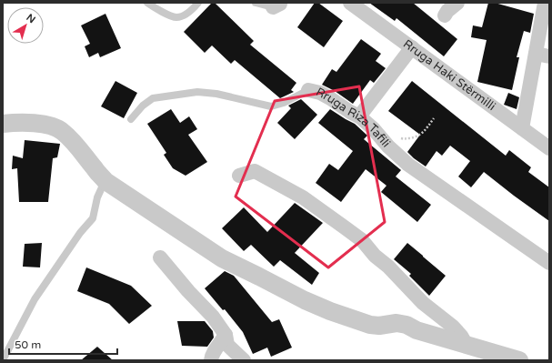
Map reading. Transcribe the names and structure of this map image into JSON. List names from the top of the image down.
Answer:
{
  "streets": {
    "street": ["Rruga Haki Stërmilli", "Rruga Riza Tafili"]
  },
  "scale_bar": "50 m",
  "north": "top right"
}
